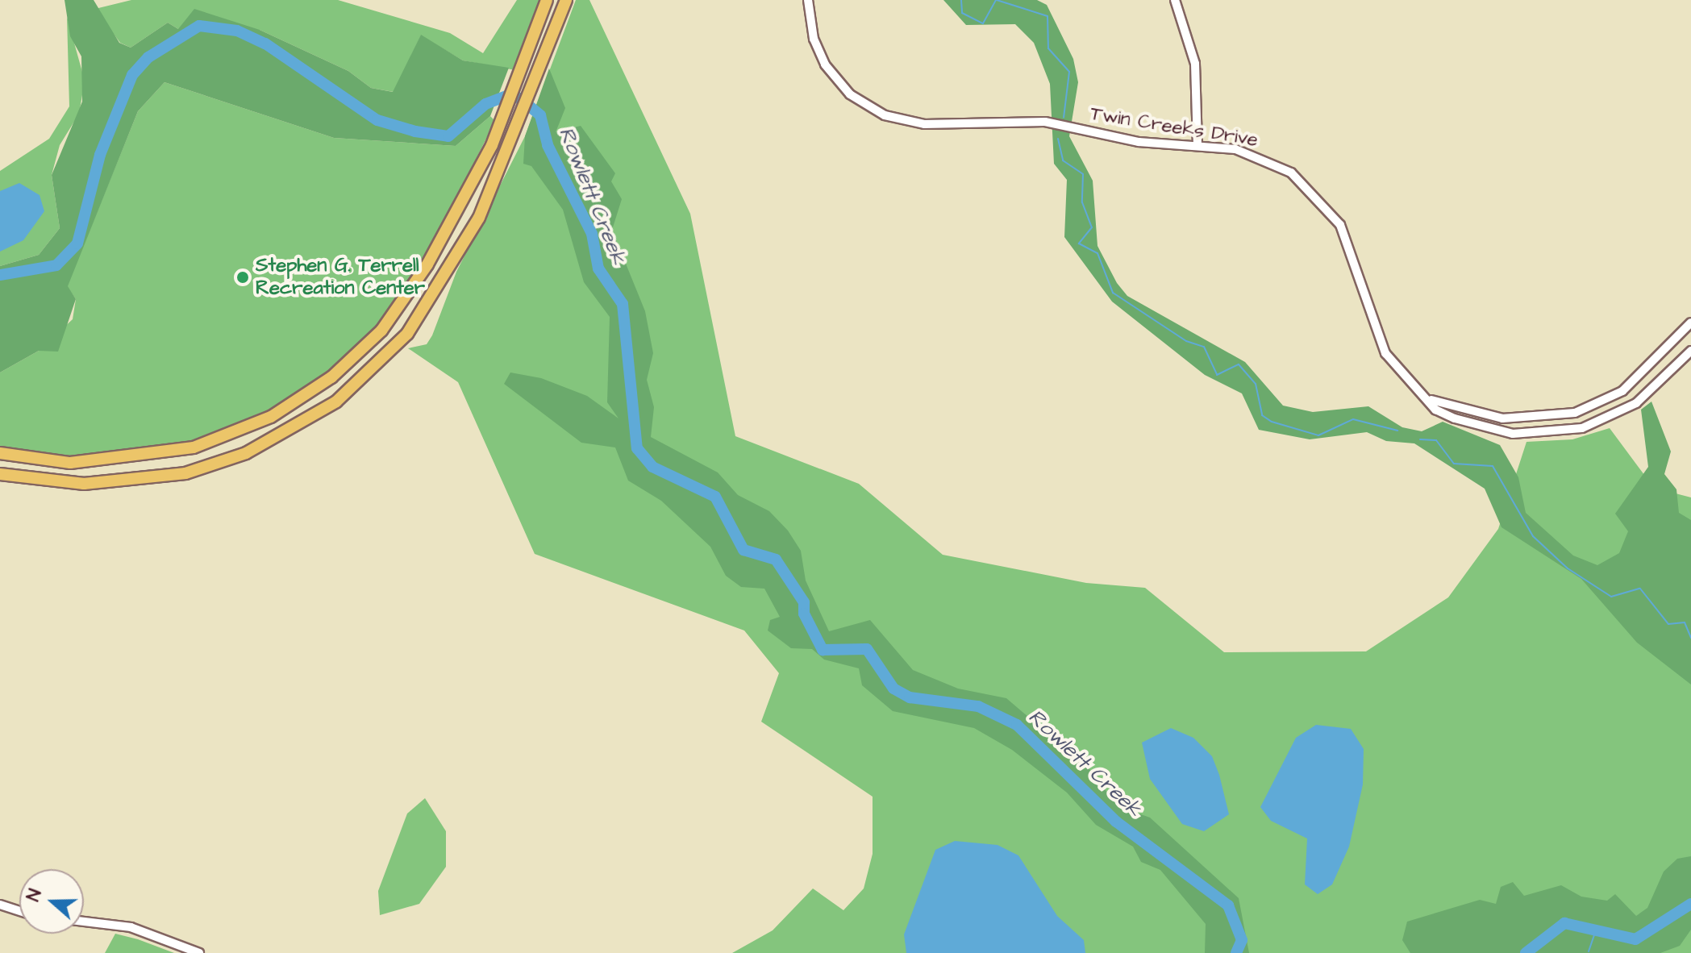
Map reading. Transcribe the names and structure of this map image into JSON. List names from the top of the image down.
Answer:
{
  "streets": {
    "street": ["Twin Creeks Drive"]
  },
  "water": ["Rowlett Creek"],
  "places": ["Stephen G. Terrell Recreation Center"],
  "north": "left"
}
